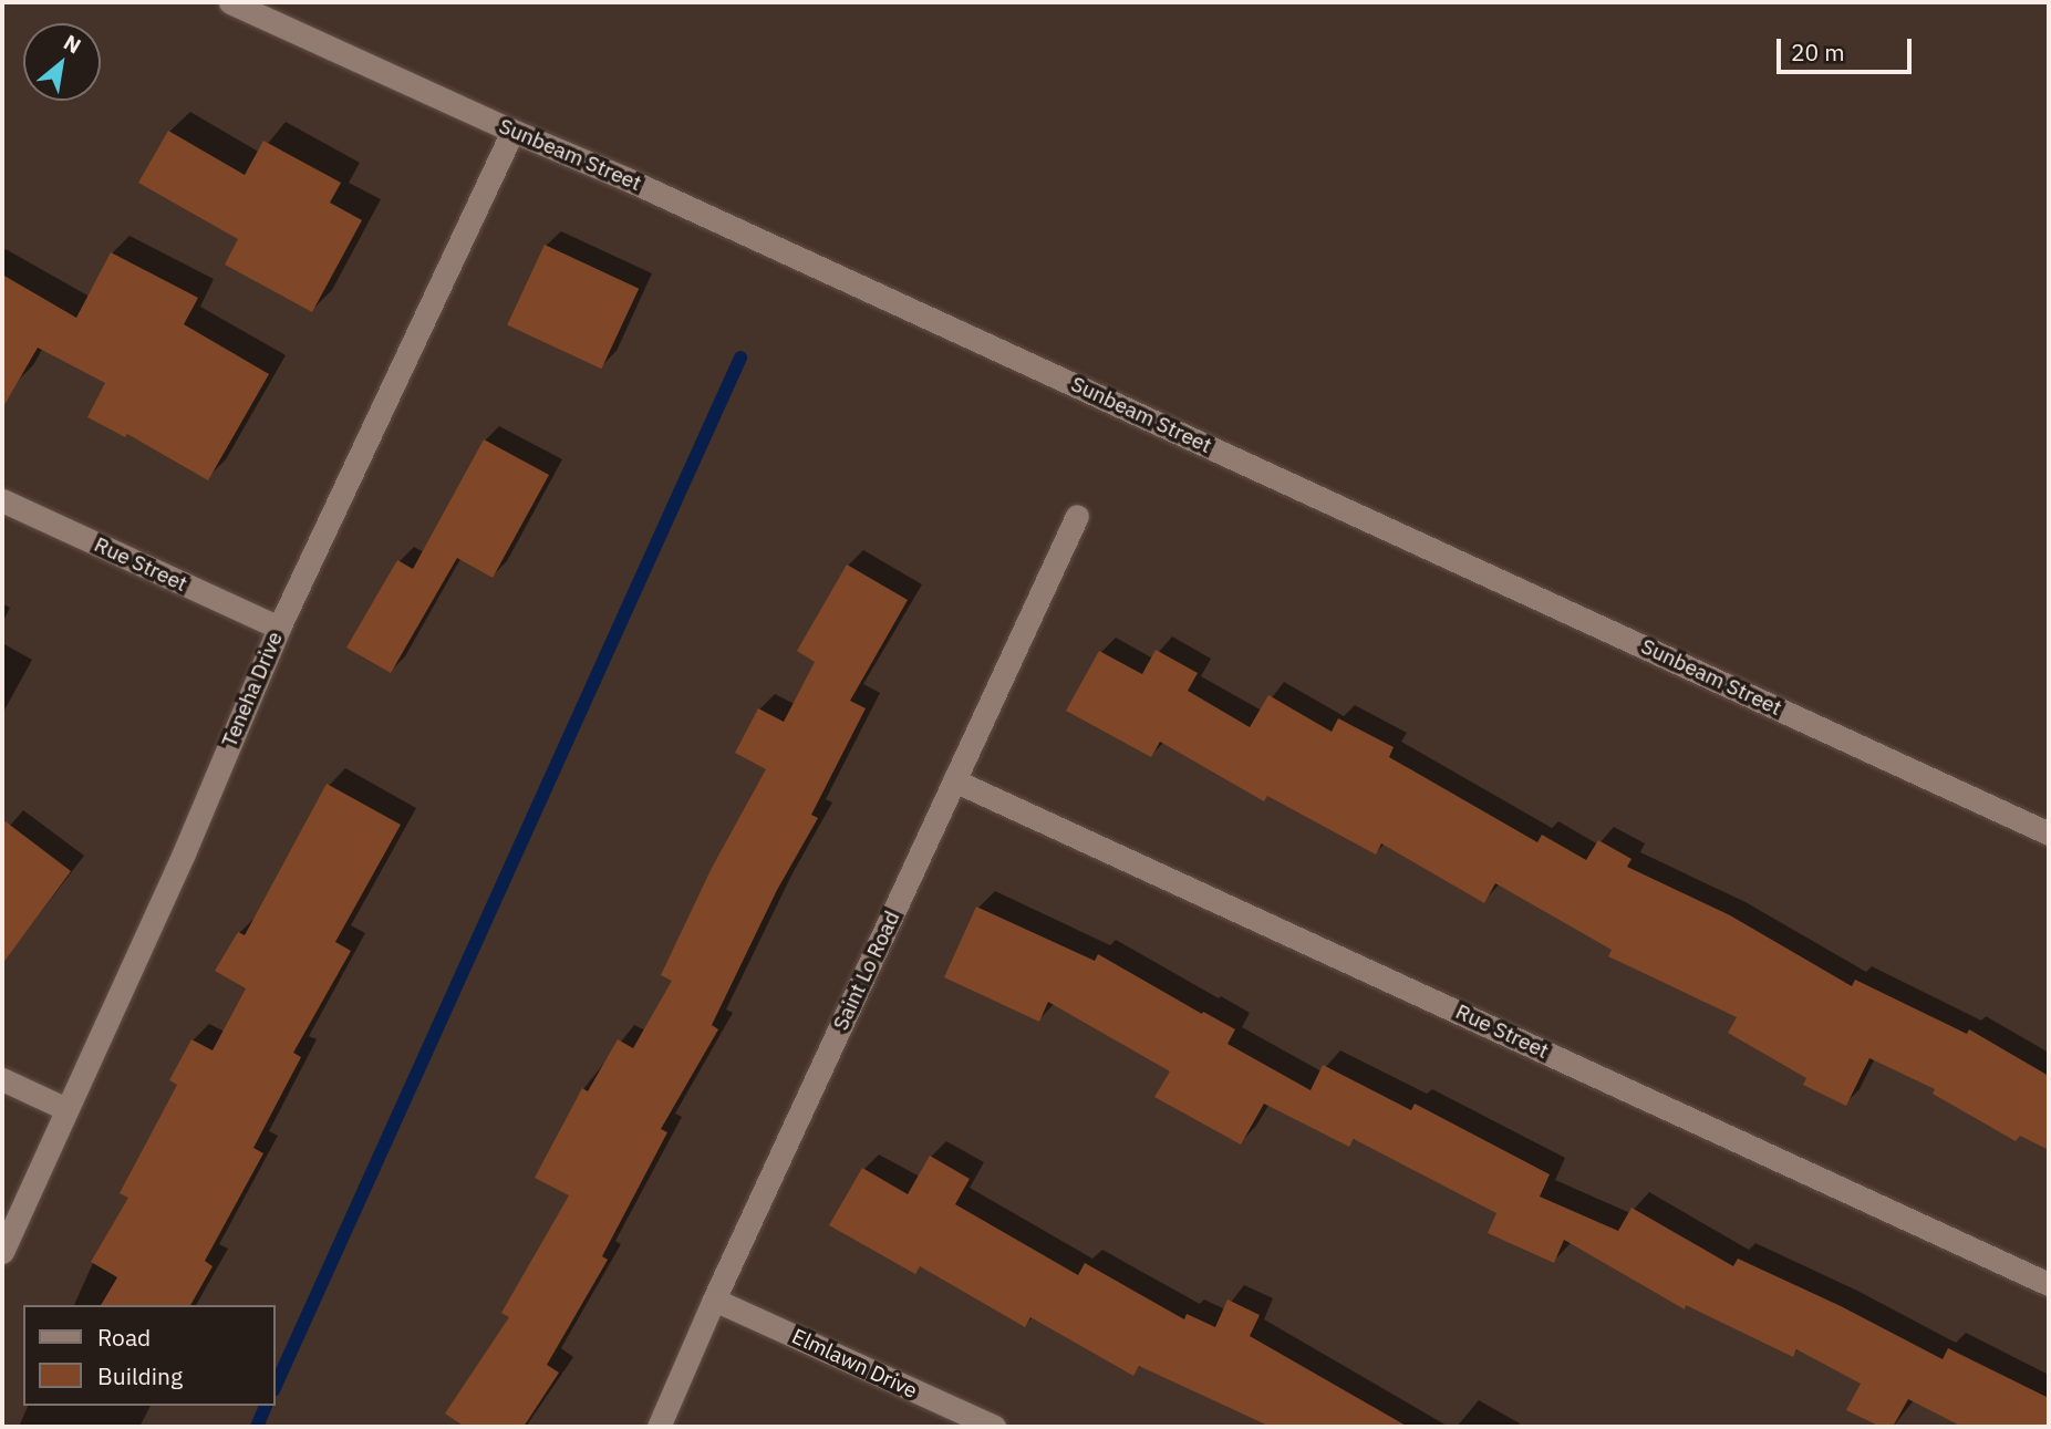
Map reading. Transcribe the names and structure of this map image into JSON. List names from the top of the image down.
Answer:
{
  "streets": {
    "street": [
      "Sunbeam Street",
      "Rue Street",
      "Teneha Drive",
      "Saint Lo Road",
      "Elmlawn Drive"
    ]
  },
  "crossings": [
    ["Sunbeam Street", "Teneha Drive"],
    ["Rue Street", "Teneha Drive"],
    ["Rue Street", "Saint Lo Road"],
    ["Saint Lo Road", "Elmlawn Drive"]
  ],
  "legend": ["Road", "Building"],
  "scale_bar": "20 m",
  "north": "top right"
}
